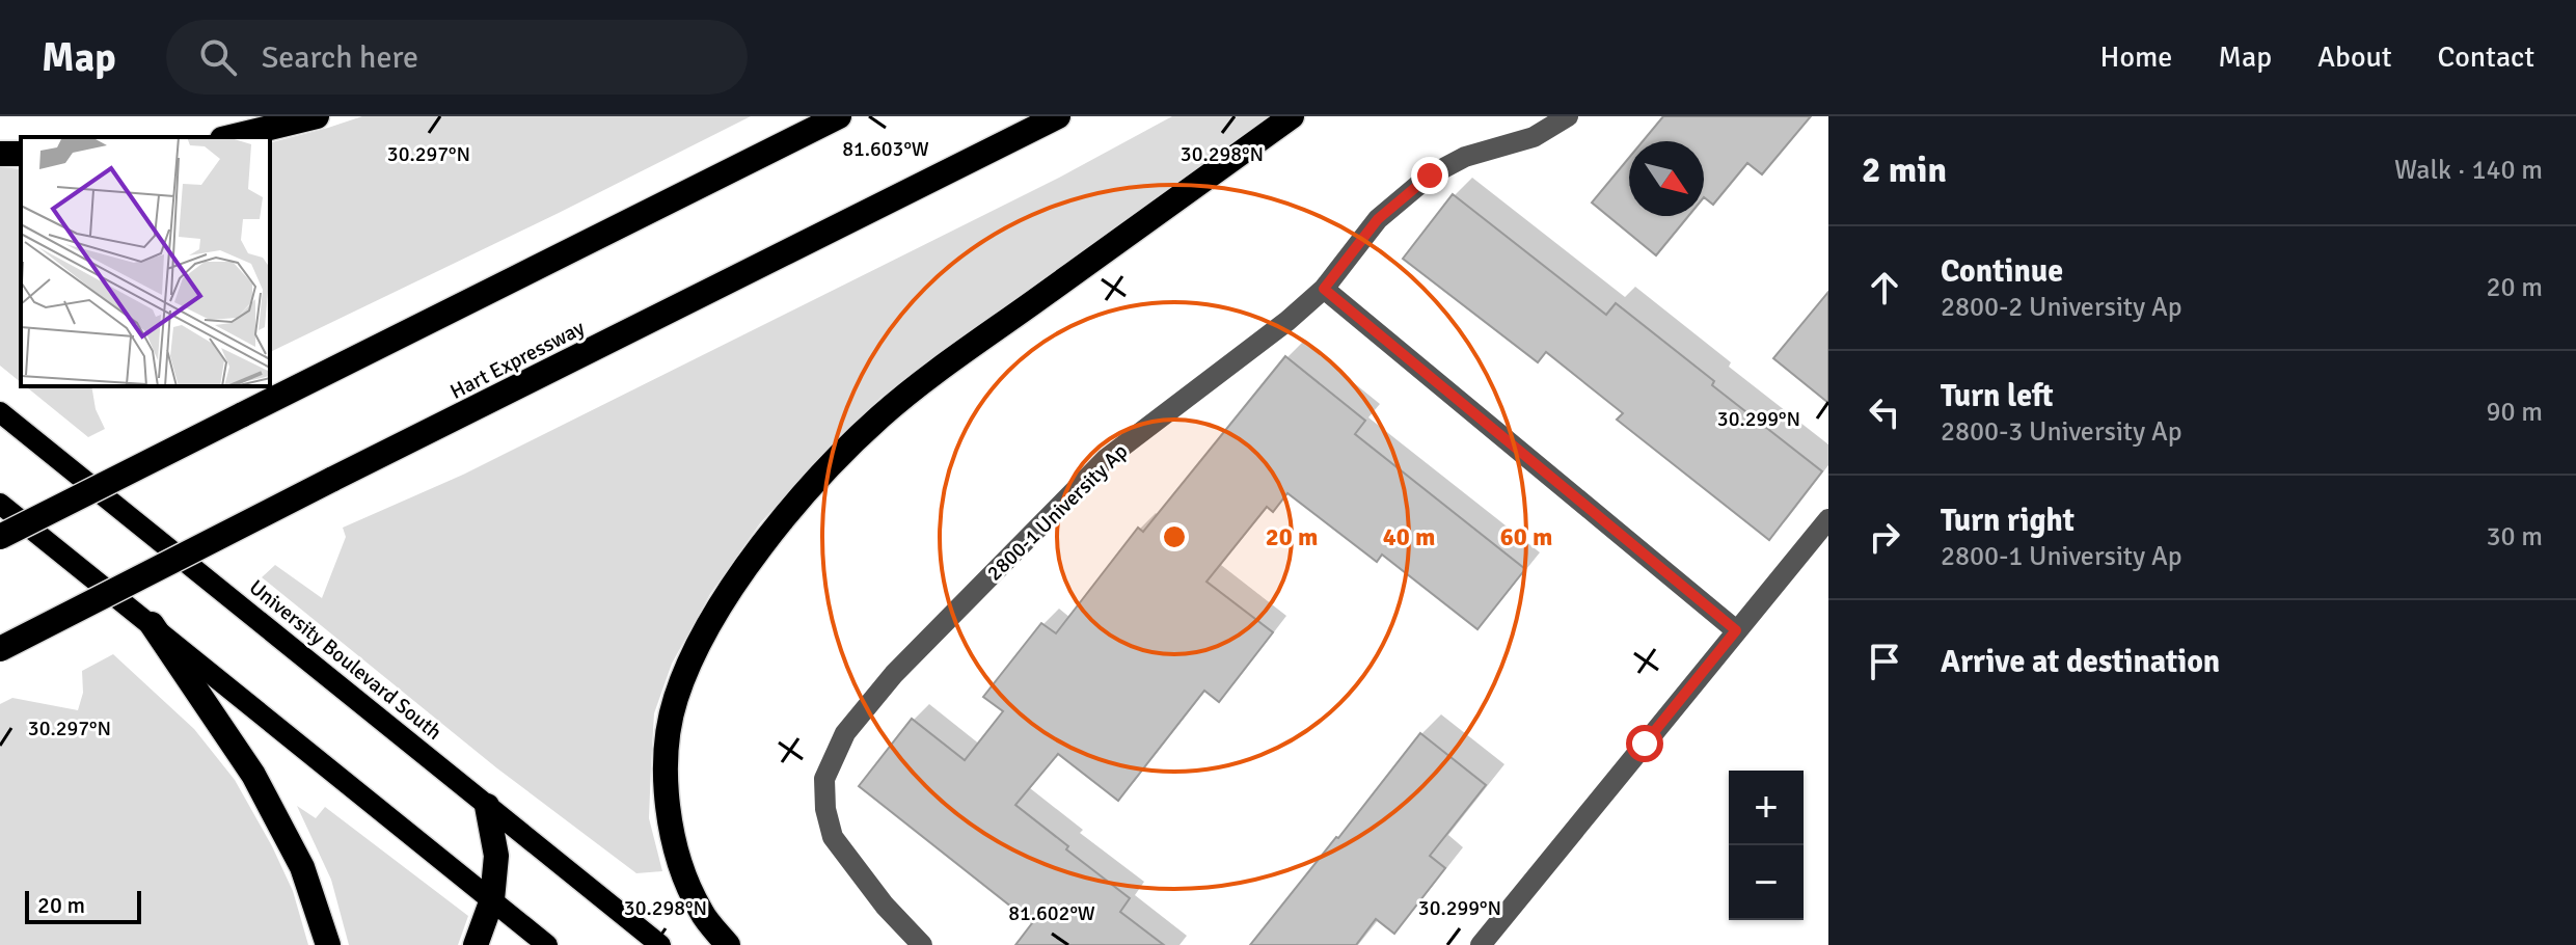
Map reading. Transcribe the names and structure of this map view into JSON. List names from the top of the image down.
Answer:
{
  "streets": {
    "highway": ["Hart Expressway"],
    "main road": ["University Boulevard South"],
    "street": ["2800-1 University Ap"]
  },
  "scale_bar": "20 m",
  "north": "bottom right",
  "page": {
    "header": "Map",
    "search": "Search here",
    "nav": [
      "Home",
      "Map",
      "About",
      "Contact"
    ],
    "heading": ["2 min", "Walk · 140 m"],
    "list": [
      ["Continue", "2800-2 University Ap", "20 m"],
      ["Turn left", "2800-3 University Ap", "90 m"],
      ["Turn right", "2800-1 University Ap", "30 m"],
      "Arrive at destination"
    ],
    "map_buttons": ["+", "−"],
    "scale": "20 m"
  },
  "coordinates": [
    "81.603°W",
    "30.297°N",
    "30.298°N",
    "30.299°N",
    "81.602°W"
  ],
  "rings": ["20 m", "40 m", "60 m"]
}
